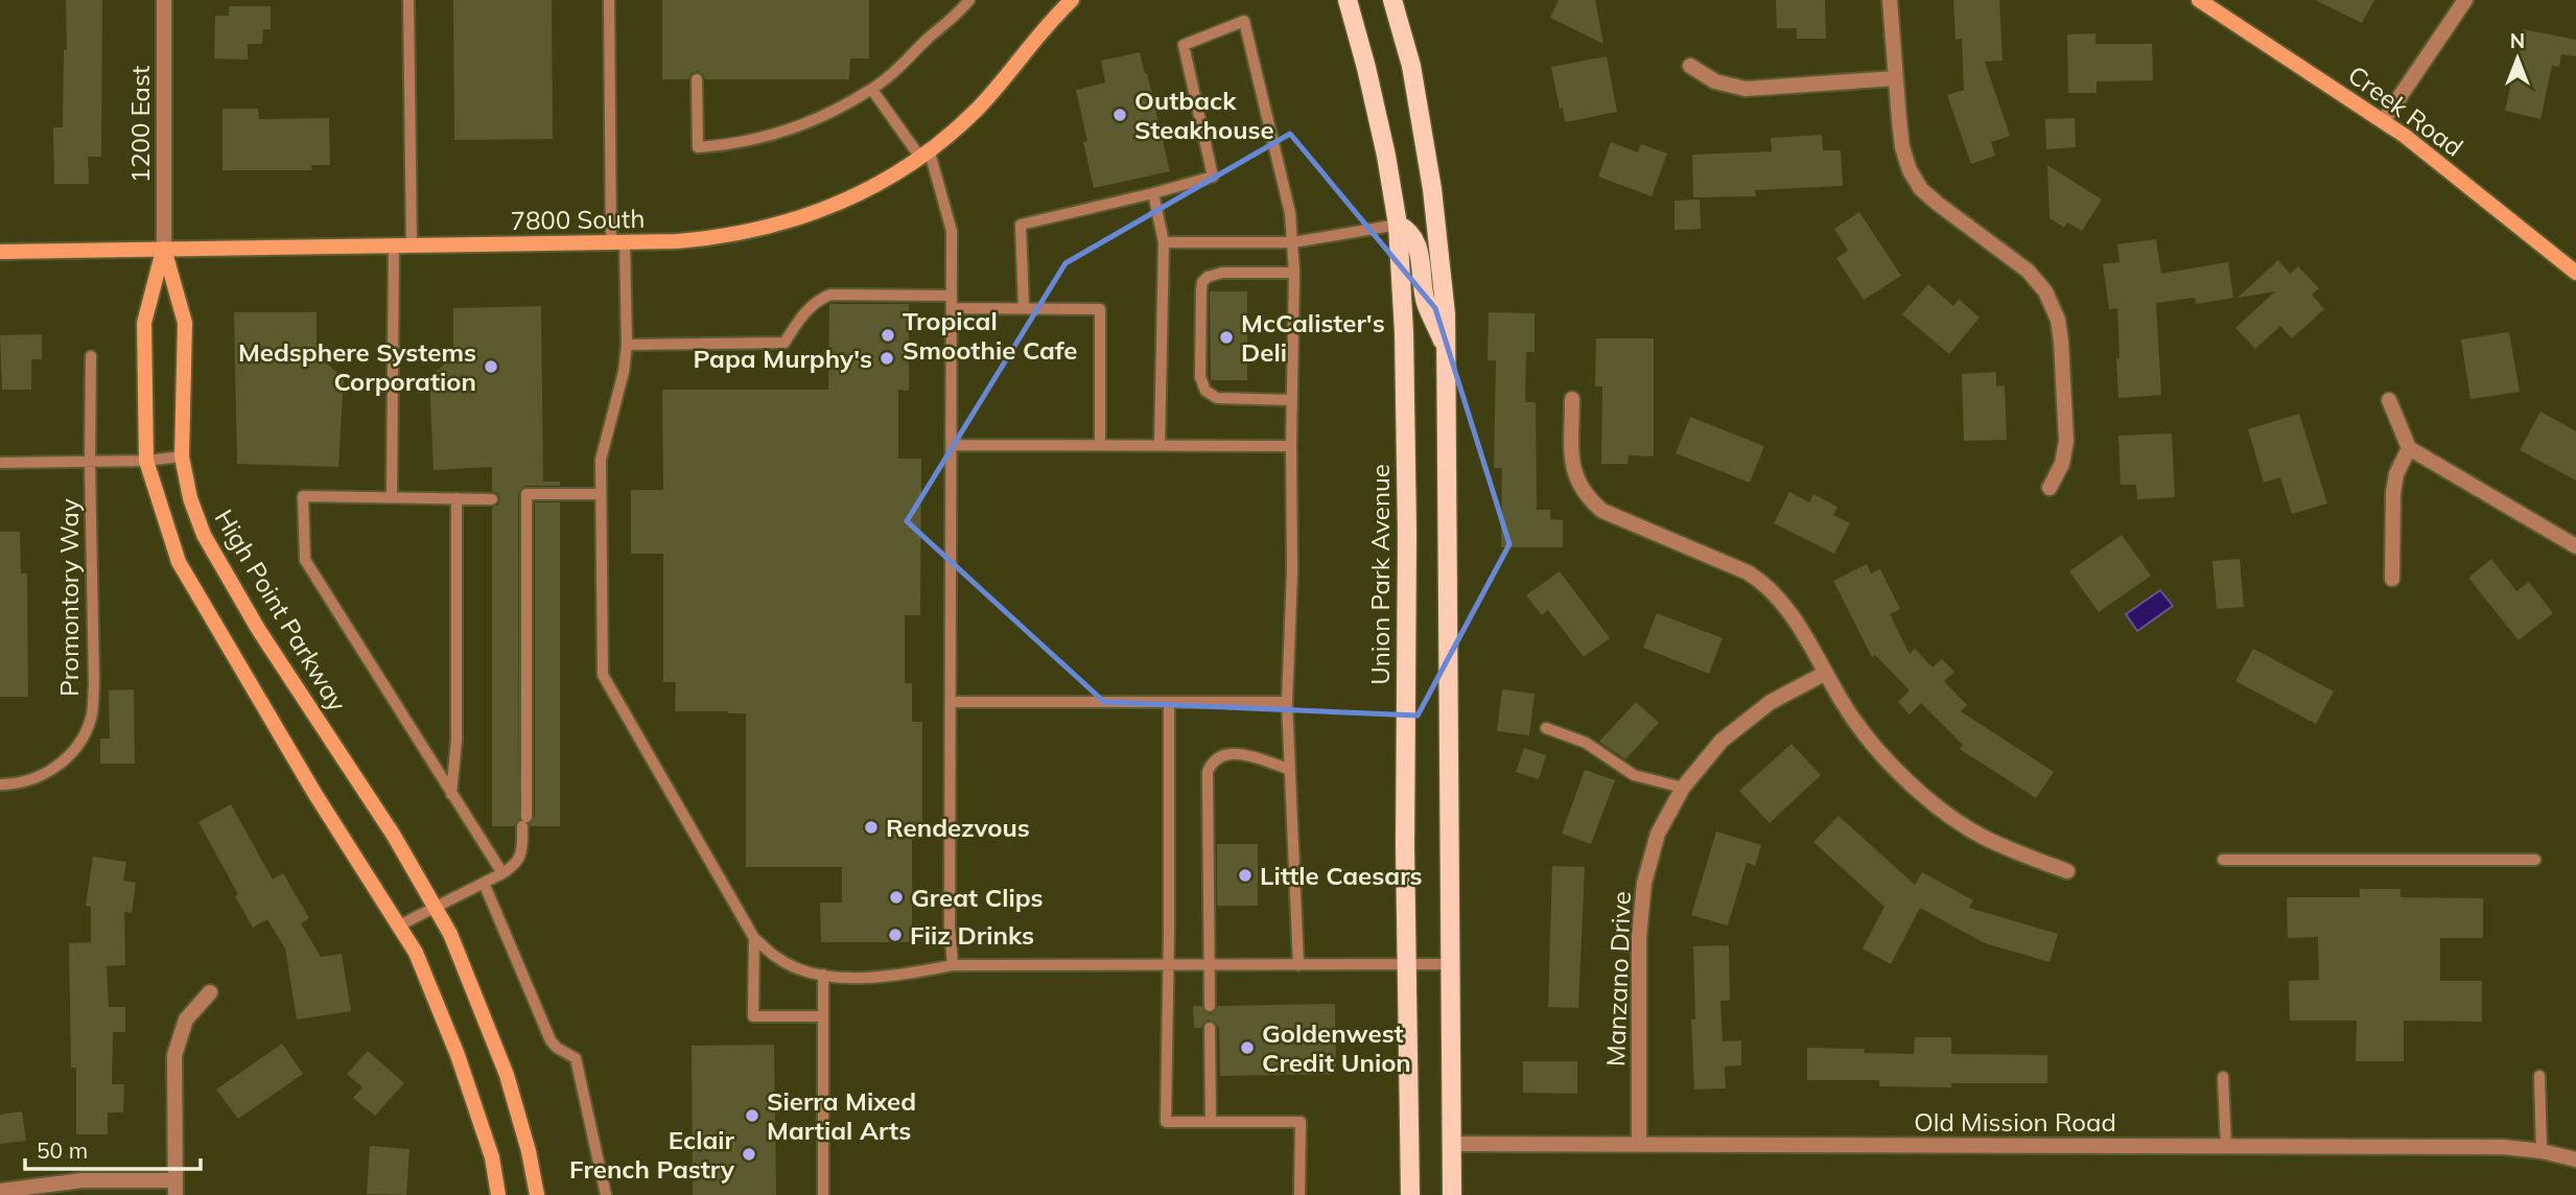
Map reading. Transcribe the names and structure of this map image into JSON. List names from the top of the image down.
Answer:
{
  "streets": {
    "main road": ["Union Park Avenue"],
    "street": [
      "Creek Road",
      "1200 East",
      "7800 South",
      "High Point Parkway",
      "Manzano Drive",
      "Old Mission Road"
    ],
    "lane": ["Promontory Way"]
  },
  "crossings": [
    ["1200 East", "7800 South"],
    ["1200 East", "High Point Parkway"],
    ["7800 South", "High Point Parkway"],
    ["Manzano Drive", "Old Mission Road"]
  ],
  "places": [
    "Outback Steakhouse",
    "Tropical Smoothie Cafe",
    "McCalister's Deli",
    "Papa Murphy's",
    "Medsphere Systems Corporation",
    "Rendezvous",
    "Little Caesars",
    "Great Clips",
    "Fiiz Drinks",
    "Goldenwest Credit Union",
    "Sierra Mixed Martial Arts",
    "Eclair French Pastry"
  ],
  "scale_bar": "50 m",
  "north": "top"
}
